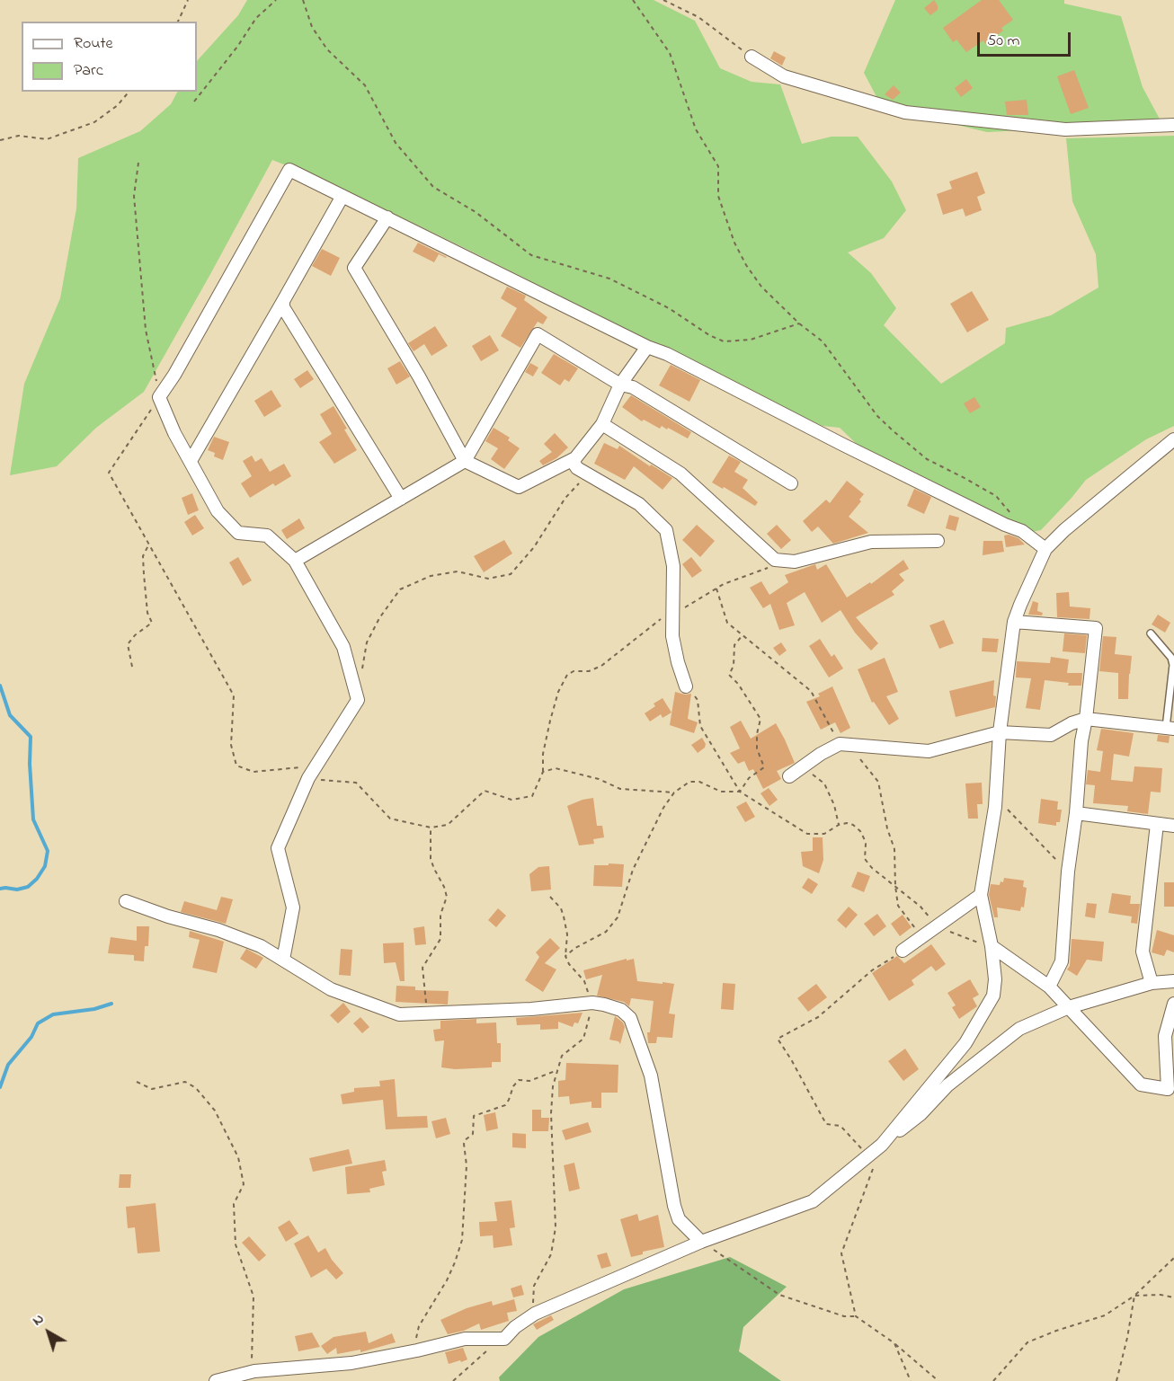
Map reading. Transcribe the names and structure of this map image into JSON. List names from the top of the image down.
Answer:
{
  "legend": ["Route", "Parc"],
  "scale_bar": "50 m",
  "north": "top left"
}
